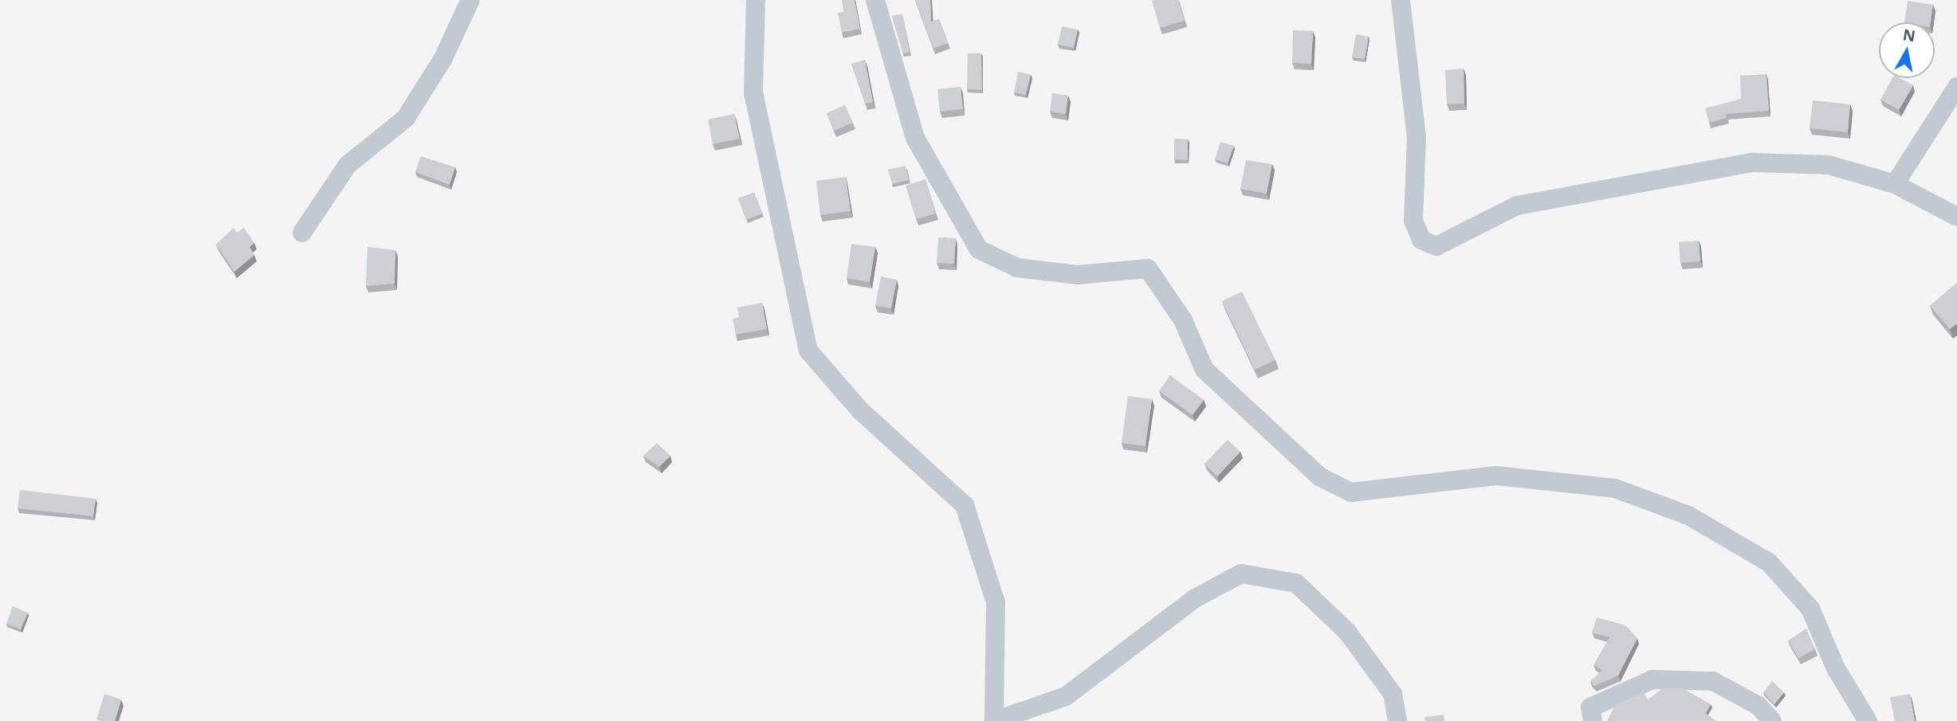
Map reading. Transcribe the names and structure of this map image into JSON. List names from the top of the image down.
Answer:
{
  "north": "top"
}
